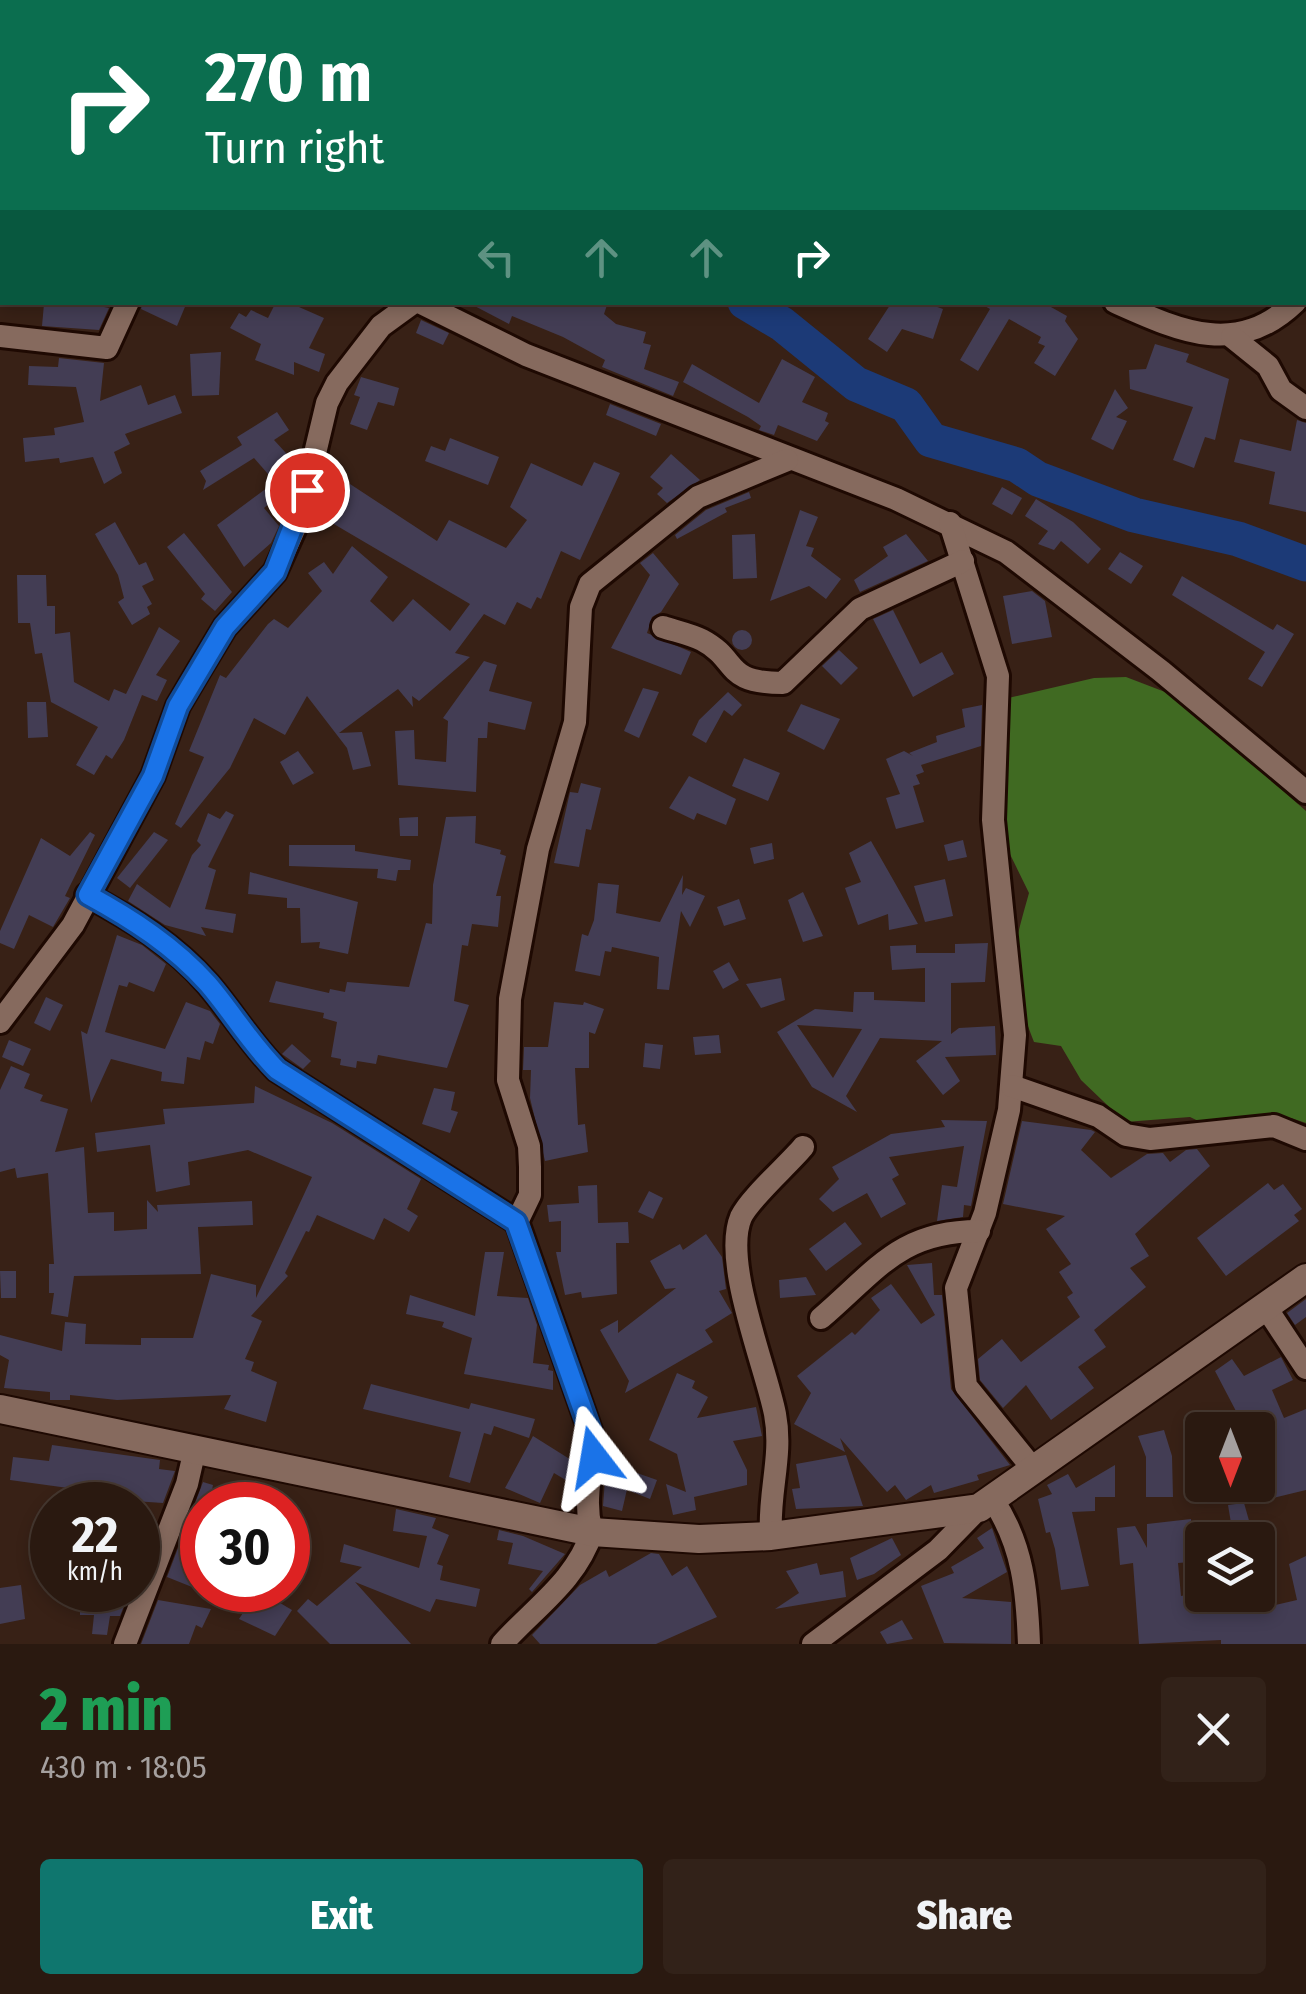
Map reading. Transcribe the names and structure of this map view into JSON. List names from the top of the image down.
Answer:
{
  "north": "bottom",
  "page": {
    "turn": ["270 m", "Turn right"],
    "speed": "22 km/h",
    "limit": "30",
    "heading": ["2 min", "430 m · 18:05"],
    "buttons": ["Exit", "Share"]
  }
}
